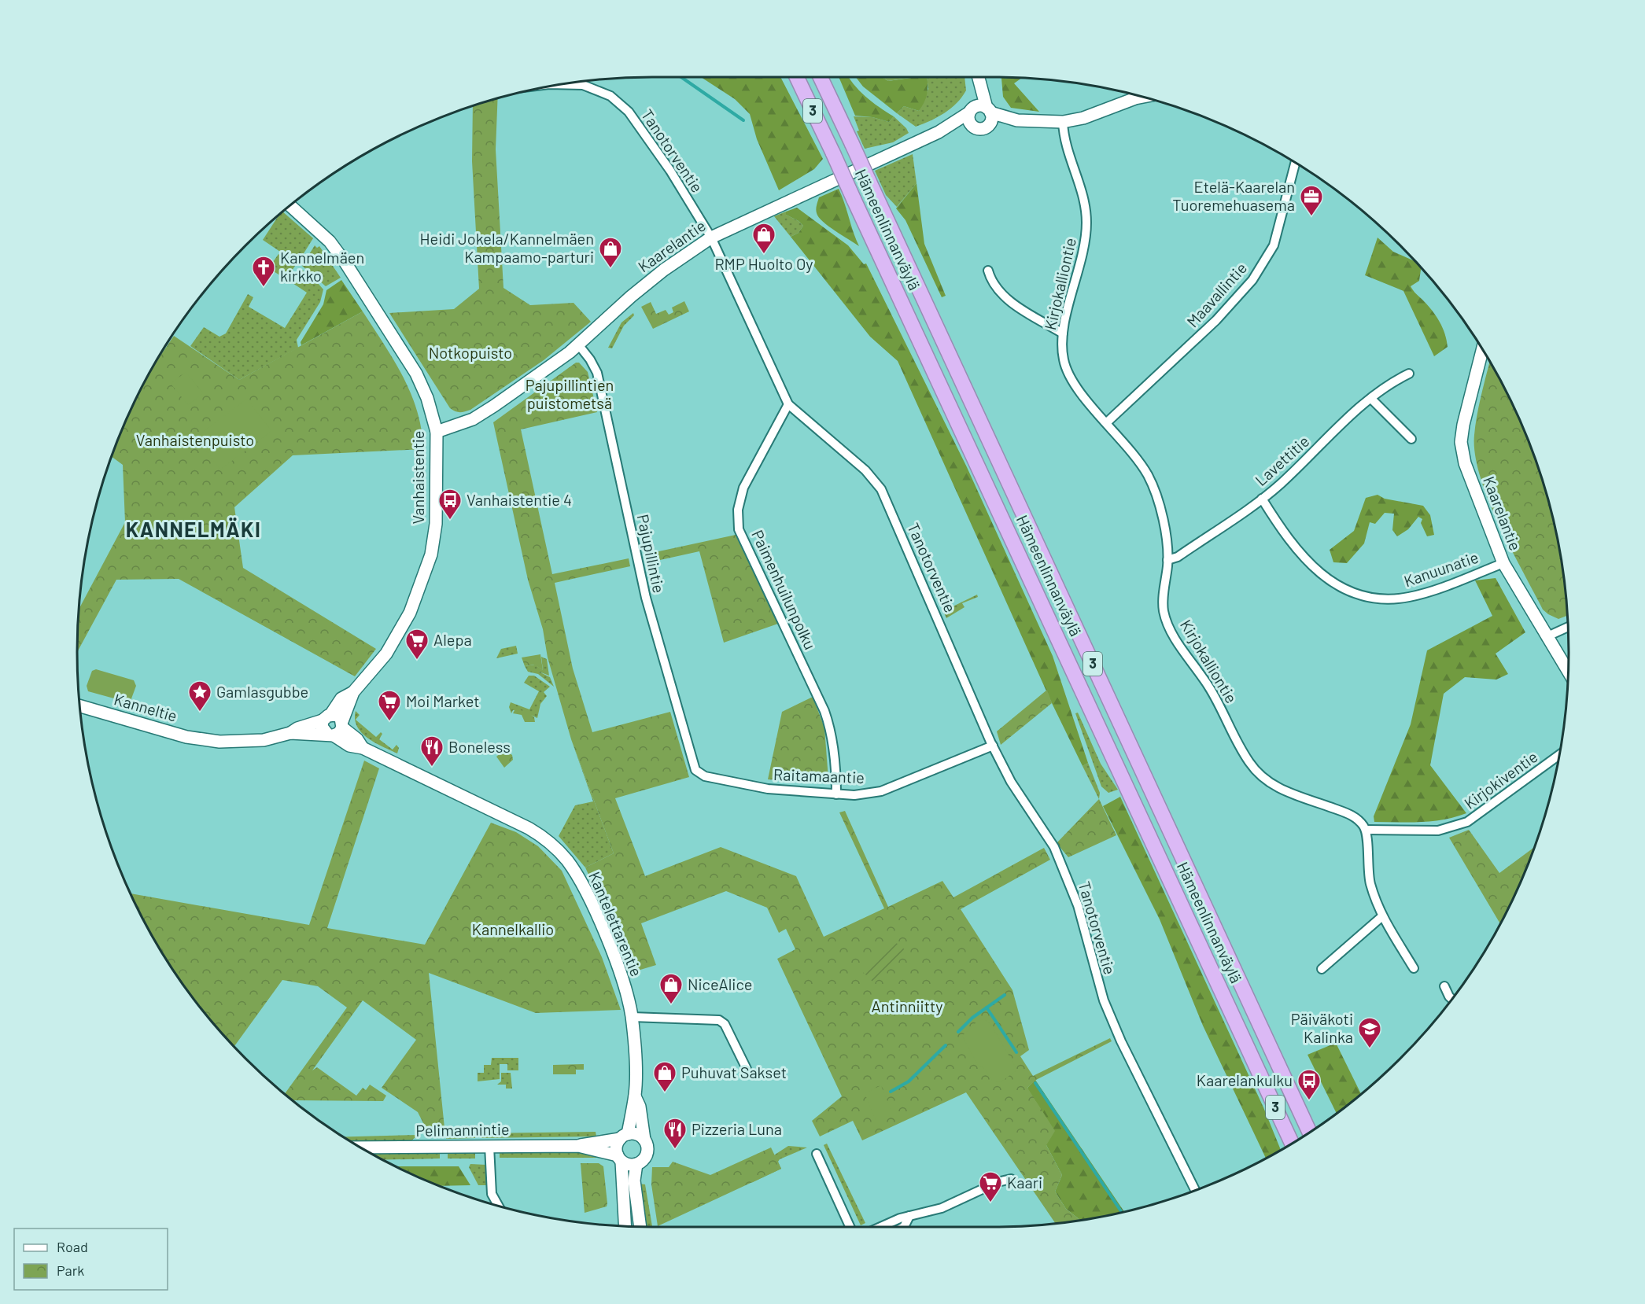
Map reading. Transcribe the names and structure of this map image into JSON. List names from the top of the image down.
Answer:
{
  "streets": {
    "highway": ["3", "Hämeenlinnanväylä"],
    "main road": [
      "Kaarelantie",
      "Vanhaistentie",
      "Kanneltie",
      "Kantelettarentie",
      "Pelimannintie"
    ],
    "street": [
      "Tanotorventie",
      "Kirjokalliontie",
      "Maavallintie",
      "Lavettitie",
      "Pajupillintie",
      "Kanuunatie",
      "Paimenhuilunpolku",
      "Raitamaantie",
      "Kirjokiventie"
    ]
  },
  "crossings": [
    ["Tanotorventie", "Kaarelantie"],
    ["Tanotorventie", "Paimenhuilunpolku"],
    ["Tanotorventie", "Raitamaantie"],
    ["Kaarelantie", "Vanhaistentie"],
    ["Kaarelantie", "Pajupillintie"],
    ["Kaarelantie", "Kanuunatie"],
    ["Kirjokalliontie", "Maavallintie"],
    ["Kirjokalliontie", "Lavettitie"],
    ["Kirjokalliontie", "Kirjokiventie"],
    ["Lavettitie", "Kanuunatie"],
    ["Vanhaistentie", "Kanneltie"],
    ["Vanhaistentie", "Kantelettarentie"],
    ["Pajupillintie", "Raitamaantie"],
    ["Paimenhuilunpolku", "Raitamaantie"],
    ["Kanneltie", "Kantelettarentie"],
    ["Kantelettarentie", "Pelimannintie"]
  ],
  "districts": ["KANNELMÄKI"],
  "parks": [
    "Notkopuisto",
    "Pajupillintien puistometsä",
    "Vanhaistenpuisto",
    "Kannelkallio",
    "Antinniitty"
  ],
  "places": {
    "office": ["Etelä-Kaarelan Tuoremehuasema"],
    "shop": [
      "RMP Huolto Oy",
      "Heidi Jokela/Kannelmäen Kampaamo-parturi",
      "NiceAlice",
      "Puhuvat Sakset"
    ],
    "church": ["Kannelmäen kirkko"],
    "bus stop": ["Vanhaistentie 4", "Kaarelankulku"],
    "supermarket": ["Alepa", "Moi Market", "Kaari"],
    "place": ["Gamlasgubbe"],
    "restaurant": ["Boneless", "Pizzeria Luna"],
    "school or university": ["Päiväkoti Kalinka"]
  },
  "legend": ["Road", "Park"]
}
